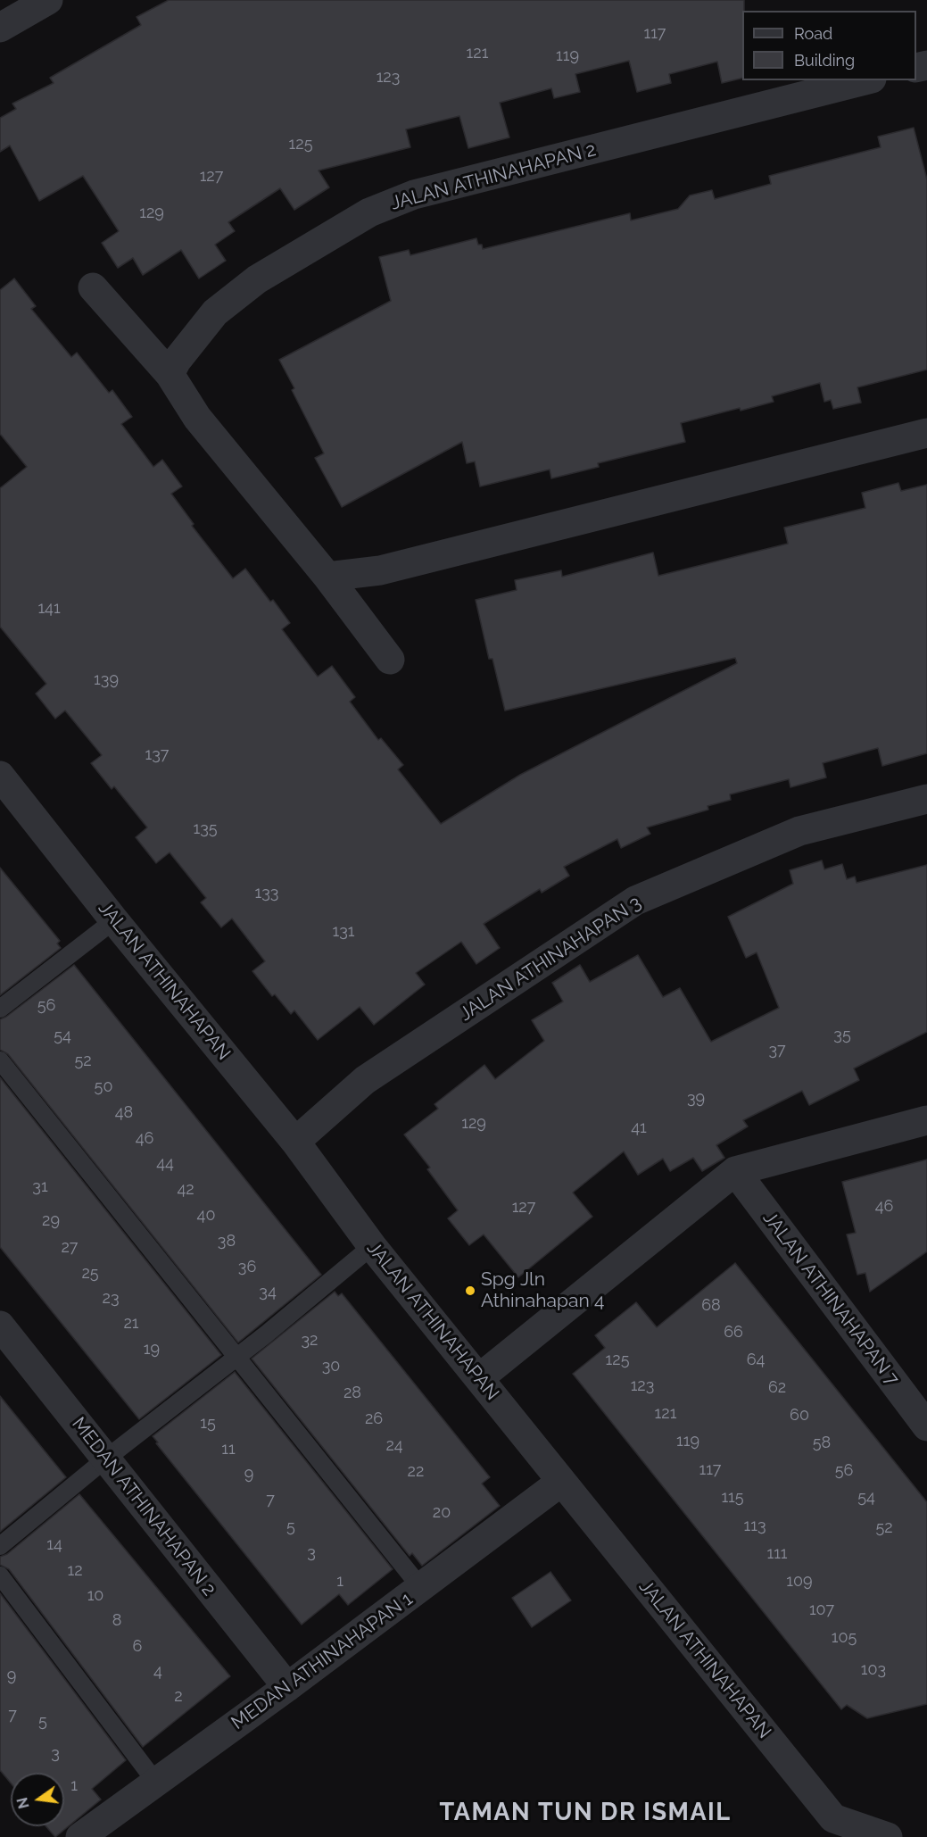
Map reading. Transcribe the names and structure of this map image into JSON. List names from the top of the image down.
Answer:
{
  "streets": {
    "street": [
      "JALAN ATHINAHAPAN 2",
      "JALAN ATHINAHAPAN 3",
      "JALAN ATHINAHAPAN",
      "JALAN ATHINAHAPAN 7",
      "MEDAN ATHINAHAPAN 2",
      "MEDAN ATHINAHAPAN 1"
    ]
  },
  "crossings": [
    ["JALAN ATHINAHAPAN 3", "JALAN ATHINAHAPAN"],
    ["JALAN ATHINAHAPAN", "MEDAN ATHINAHAPAN 1"],
    ["MEDAN ATHINAHAPAN 2", "MEDAN ATHINAHAPAN 1"]
  ],
  "districts": ["TAMAN TUN DR ISMAIL"],
  "places": ["Spg Jln Athinahapan 4"],
  "house_numbers": [
    "117",
    "121",
    "119",
    "123",
    "125",
    "127",
    "129",
    "141",
    "139",
    "137",
    "135",
    "133",
    "131",
    "56",
    "35",
    "54",
    "37",
    "52",
    "50",
    "39",
    "48",
    "129",
    "41",
    "46",
    "44",
    "31",
    "42",
    "46",
    "127",
    "40",
    "29",
    "38",
    "27",
    "36",
    "25",
    "34",
    "23",
    "68",
    "21",
    "66",
    "32",
    "19",
    "125",
    "64",
    "30",
    "123",
    "62",
    "28",
    "121",
    "60",
    "26",
    "15",
    "119",
    "58",
    "24",
    "11",
    "117",
    "56",
    "22",
    "9",
    "115",
    "54",
    "7",
    "20",
    "113",
    "5",
    "52",
    "14",
    "3",
    "111",
    "12",
    "1",
    "109",
    "10",
    "107",
    "8",
    "105",
    "6",
    "103",
    "4",
    "9",
    "2",
    "7",
    "5",
    "3",
    "1"
  ],
  "legend": ["Road", "Building"],
  "north": "left"
}
